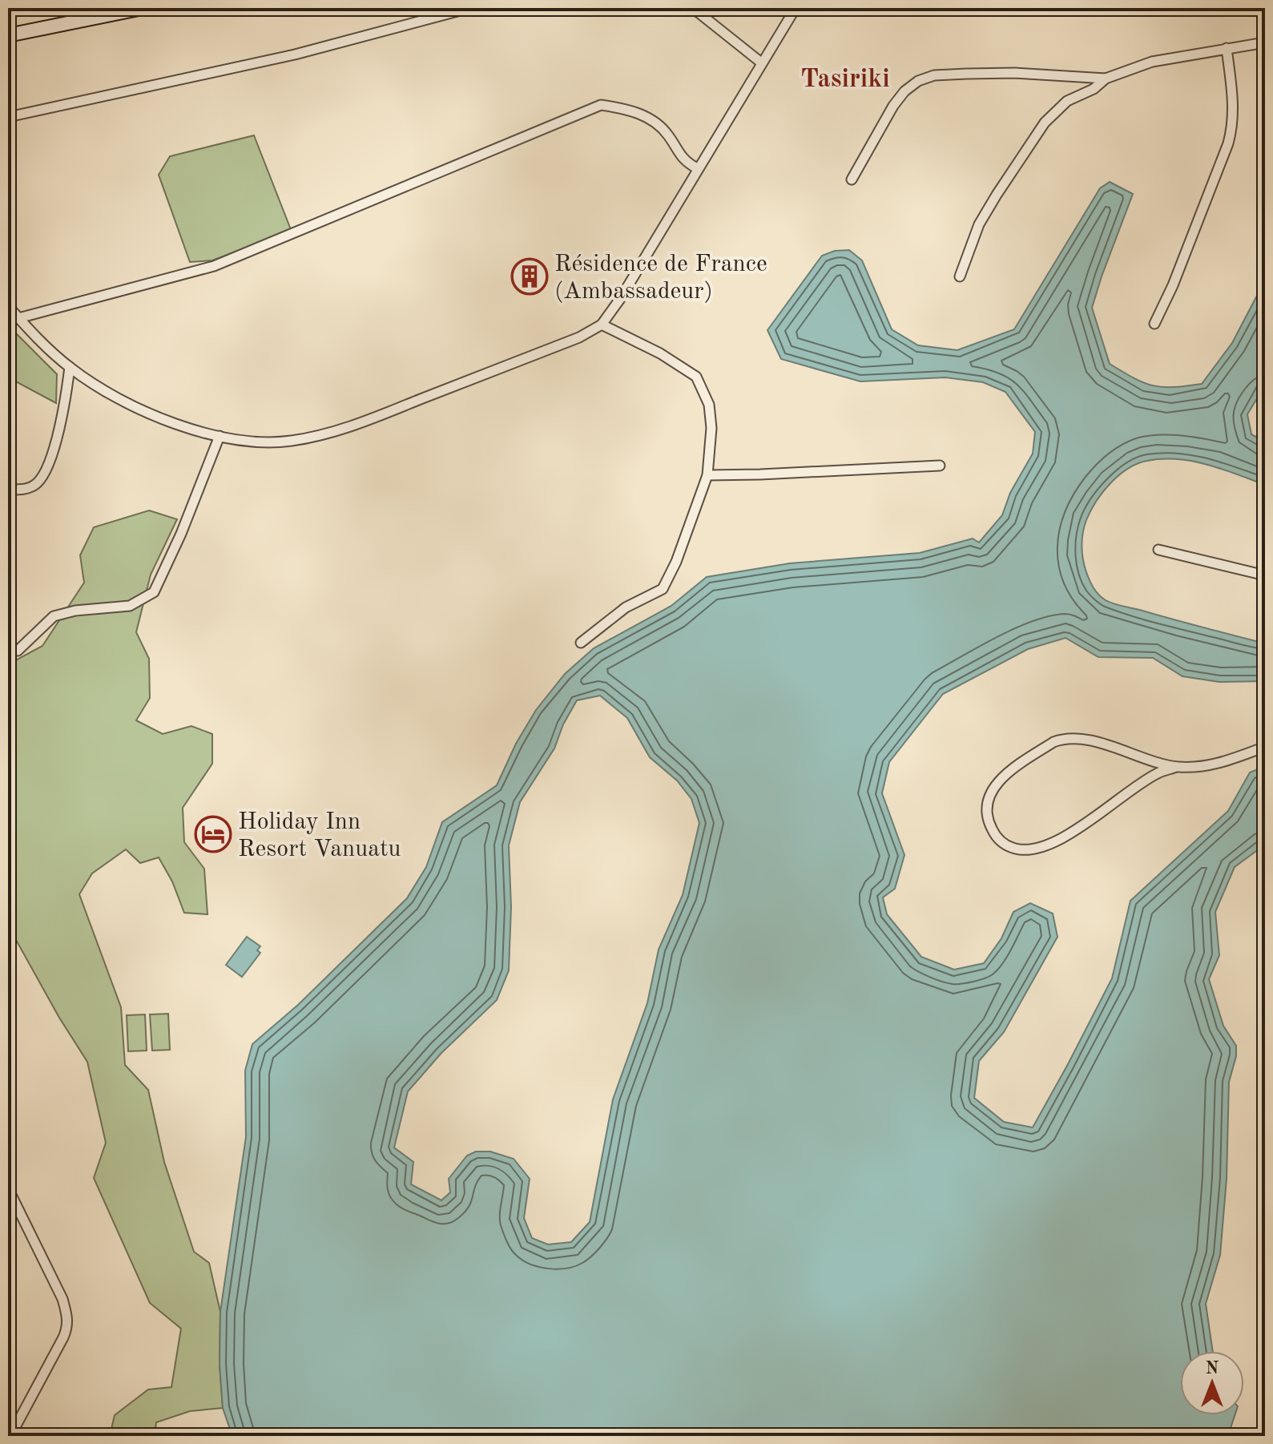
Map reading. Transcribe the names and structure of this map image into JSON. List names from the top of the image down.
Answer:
{
  "districts": ["Tasiriki"],
  "places": {
    "building": ["Résidence de France (Ambassadeur)"],
    "hotel": ["Holiday Inn Resort Vanuatu"]
  },
  "north": "top"
}
